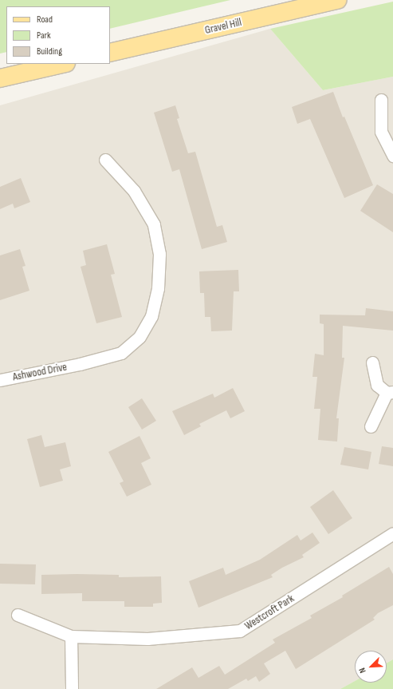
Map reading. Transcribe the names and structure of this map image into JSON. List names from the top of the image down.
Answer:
{
  "streets": {
    "main road": ["Gravel Hill"],
    "street": ["Ashwood Drive", "Westcroft Park"]
  },
  "legend": ["Road", "Park", "Building"],
  "north": "bottom left"
}
